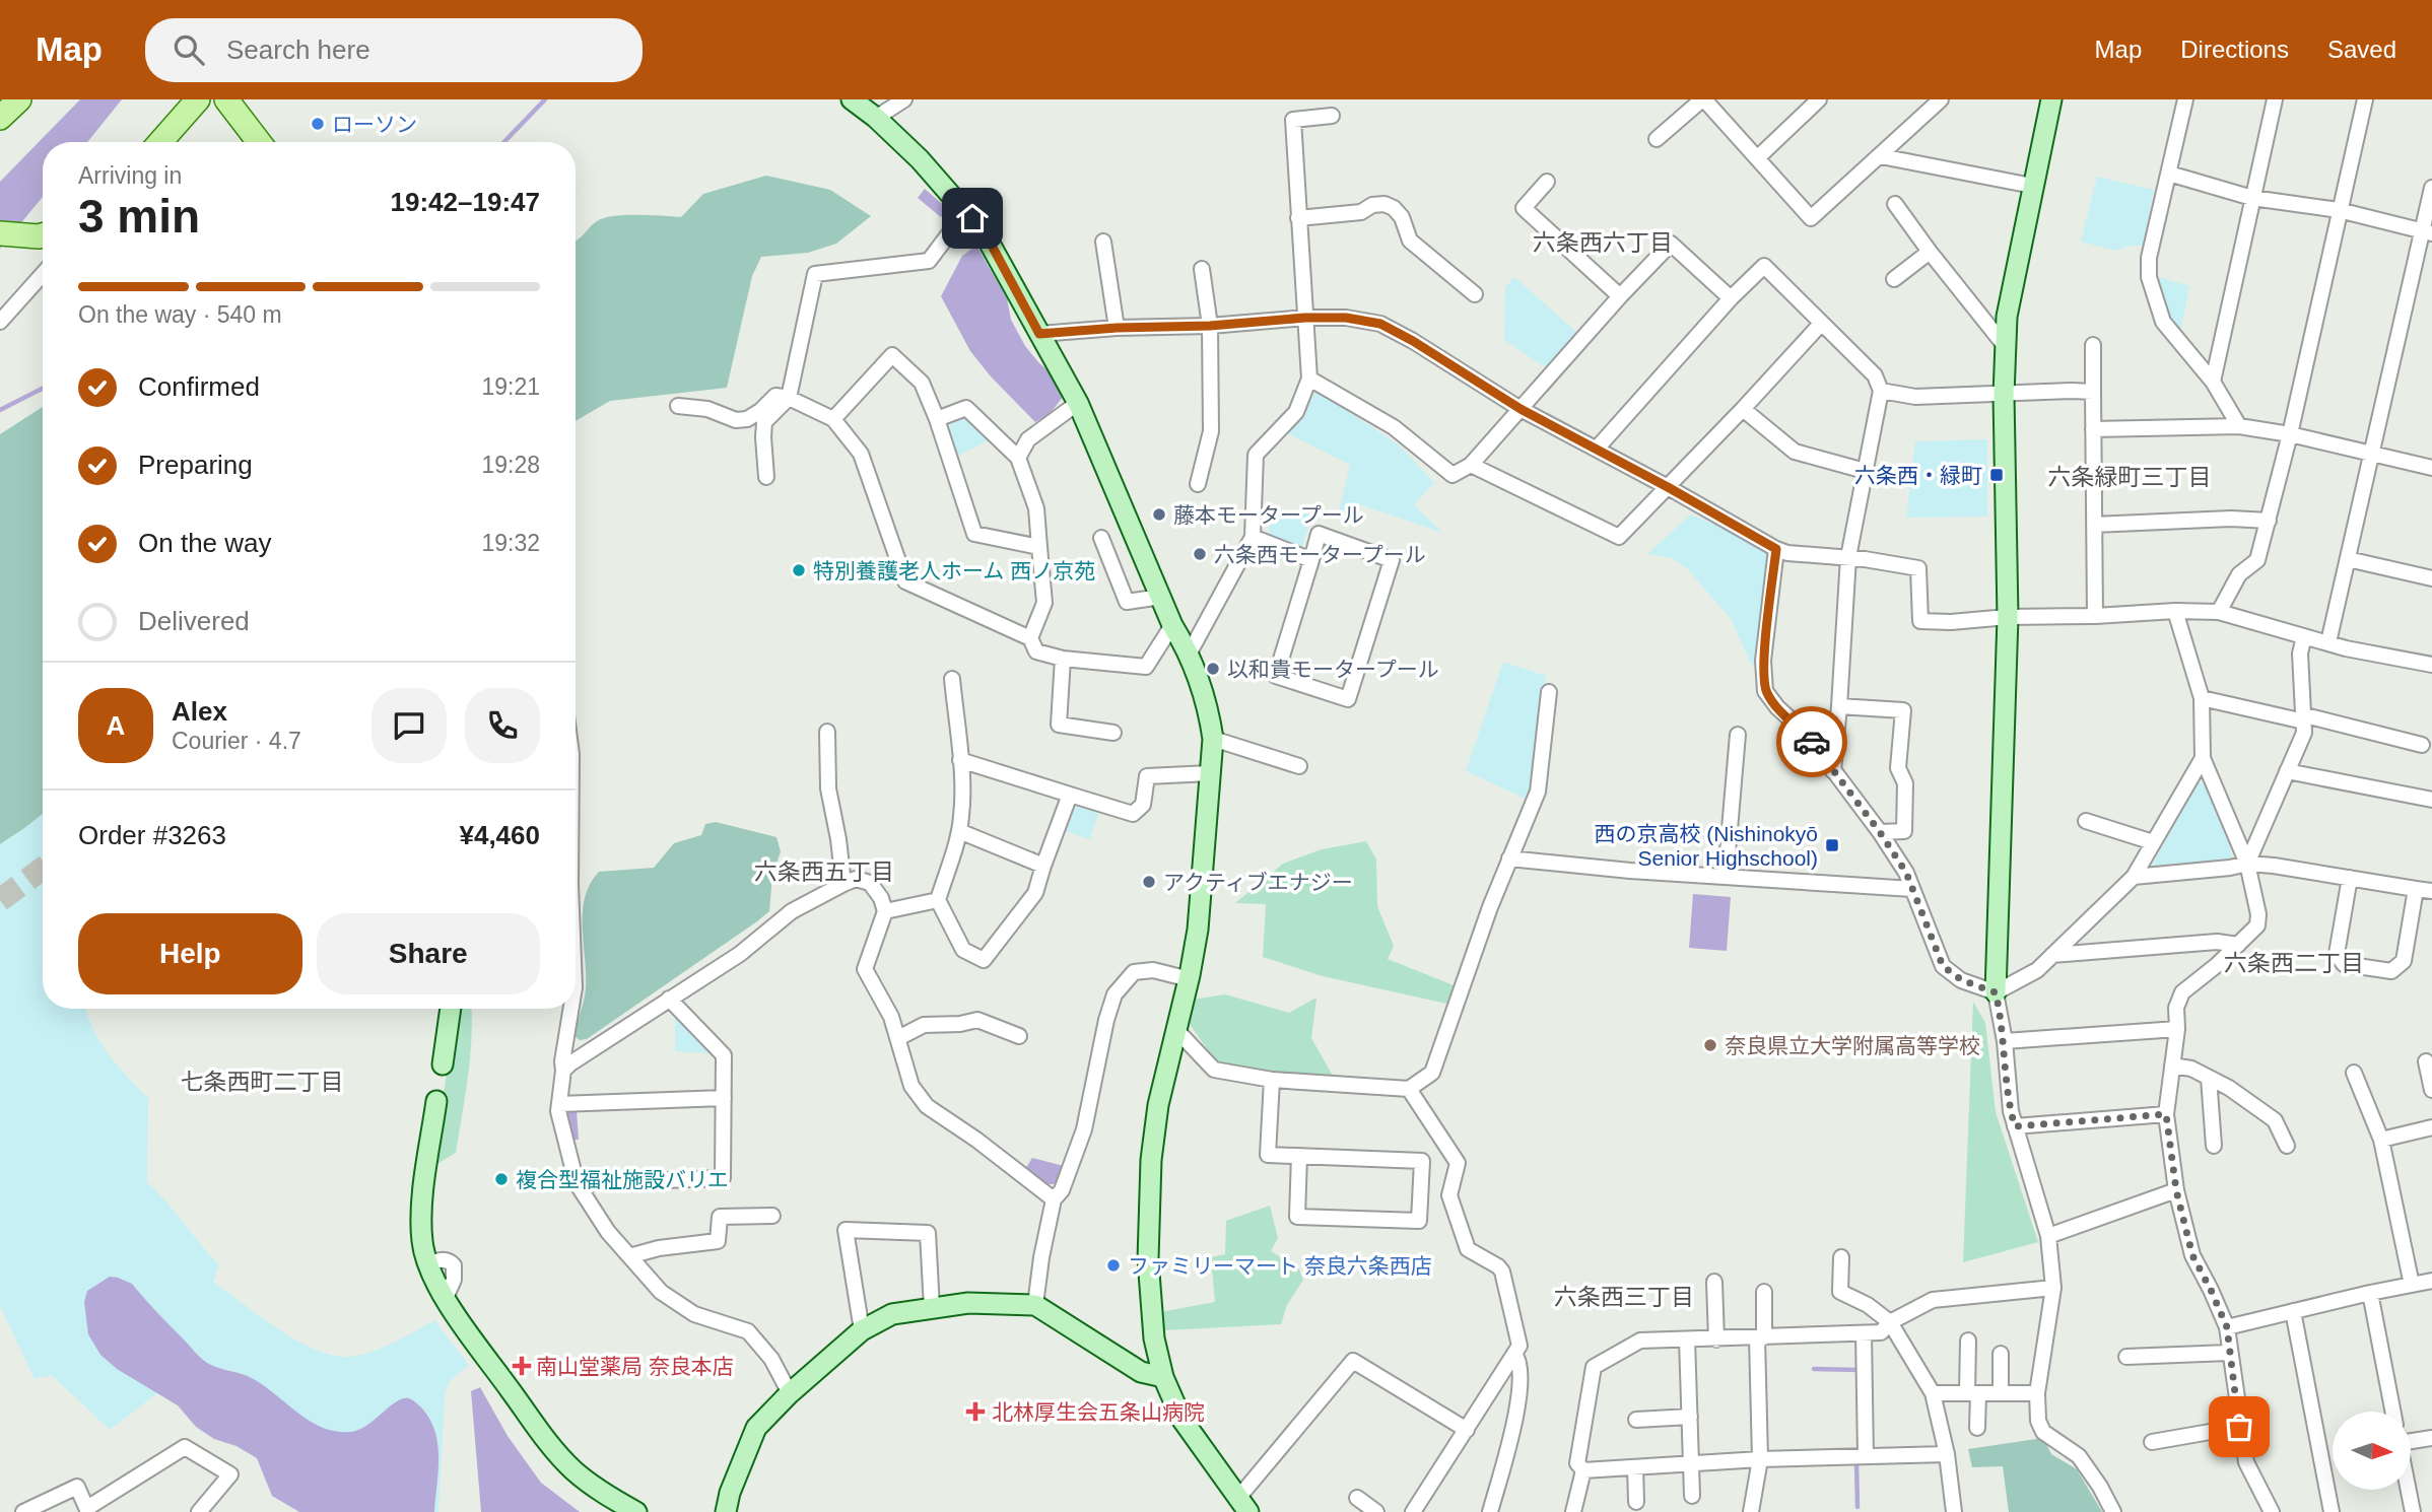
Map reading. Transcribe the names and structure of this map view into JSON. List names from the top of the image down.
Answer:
{
  "districts": [
    "六条西六丁目",
    "六条緑町三丁目",
    "六条西五丁目",
    "六条西二丁目",
    "七条西町二丁目",
    "六条西三丁目"
  ],
  "places": {
    "other": [
      "ローソン",
      "藤本モータープール",
      "六条西モータープール",
      "特別養護老人ホーム 西ノ京苑",
      "以和貴モータープール",
      "アクティブエナジー",
      "奈良県立大学附属高等学校",
      "複合型福祉施設バリエ",
      "ファミリーマート 奈良六条西店"
    ],
    "transit": ["六条西・緑町", "西の京高校 (Nishinokyō Senior Highschool)"],
    "health": ["南山堂薬局 奈良本店", "北林厚生会五条山病院"]
  },
  "north": "right",
  "page": {
    "header": "Map",
    "search": "Search here",
    "nav": ["Map", "Directions", "Saved"],
    "heading": ["3 min", "Arriving in", "19:42–19:47"],
    "panel": [
      "Alex",
      "Courier · 4.7",
      "Order #3263",
      "¥4,460"
    ],
    "bar": "On the way · 540 m",
    "list": [
      ["Confirmed", "19:21"],
      ["Preparing", "19:28"],
      ["On the way", "19:32"],
      "Delivered"
    ],
    "round": "A",
    "buttons": ["Help", "Share"]
  }
}
